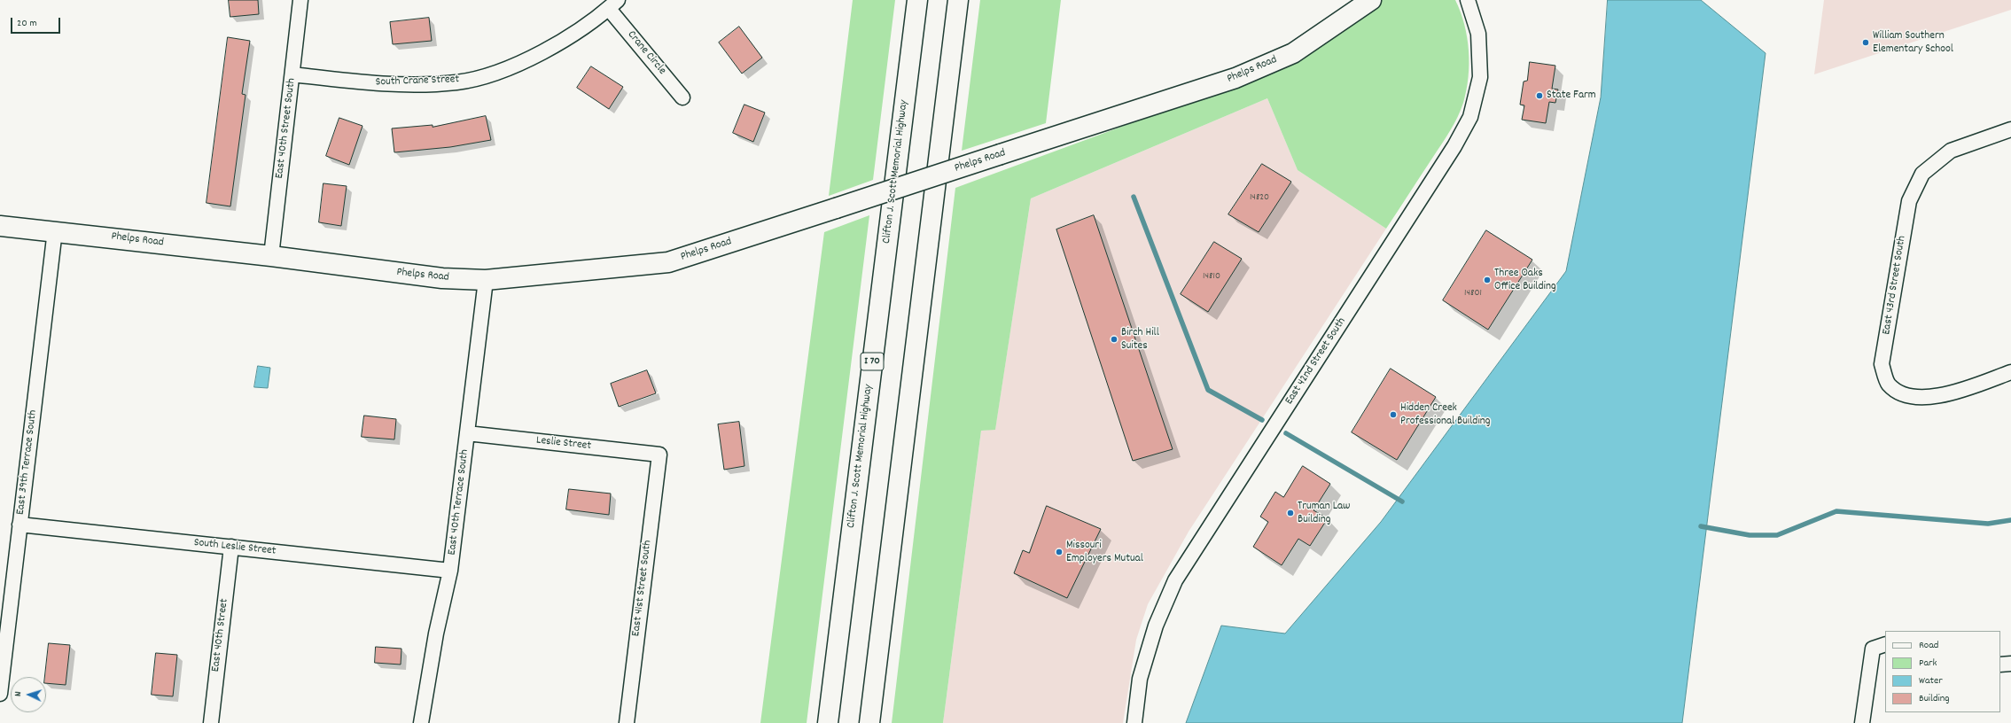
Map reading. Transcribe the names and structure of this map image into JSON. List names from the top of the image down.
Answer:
{
  "streets": {
    "main road": ["Phelps Road", "Clifton J. Scott Memorial Highway", "I 70"],
    "street": [
      "Crane Circle",
      "South Crane Street",
      "East 40th Street South",
      "East 43rd Street South",
      "East 42nd Street South",
      "Leslie Street",
      "East 39th Terrace South",
      "East 40th Terrace South",
      "South Leslie Street",
      "East 41st Street South",
      "East 40th Street"
    ]
  },
  "crossings": [
    ["Crane Circle", "South Crane Street"],
    ["Phelps Road", "East 40th Street South"],
    ["Phelps Road", "East 39th Terrace South"],
    ["Phelps Road", "East 40th Terrace South"],
    ["South Crane Street", "East 40th Street South"],
    ["Leslie Street", "East 40th Terrace South"],
    ["Leslie Street", "East 41st Street South"],
    ["East 39th Terrace South", "South Leslie Street"],
    ["East 40th Terrace South", "South Leslie Street"],
    ["South Leslie Street", "East 40th Street"]
  ],
  "places": [
    "William Southern Elementary School",
    "State Farm",
    "Three Oaks Office Building",
    "Birch Hill Suites",
    "Hidden Creek Professional Building",
    "Truman Law Building",
    "Missouri Employers Mutual"
  ],
  "house_numbers": ["14820", "14810", "14801"],
  "legend": [
    "Road",
    "Park",
    "Water",
    "Building"
  ],
  "scale_bar": "20 m",
  "north": "left"
}
